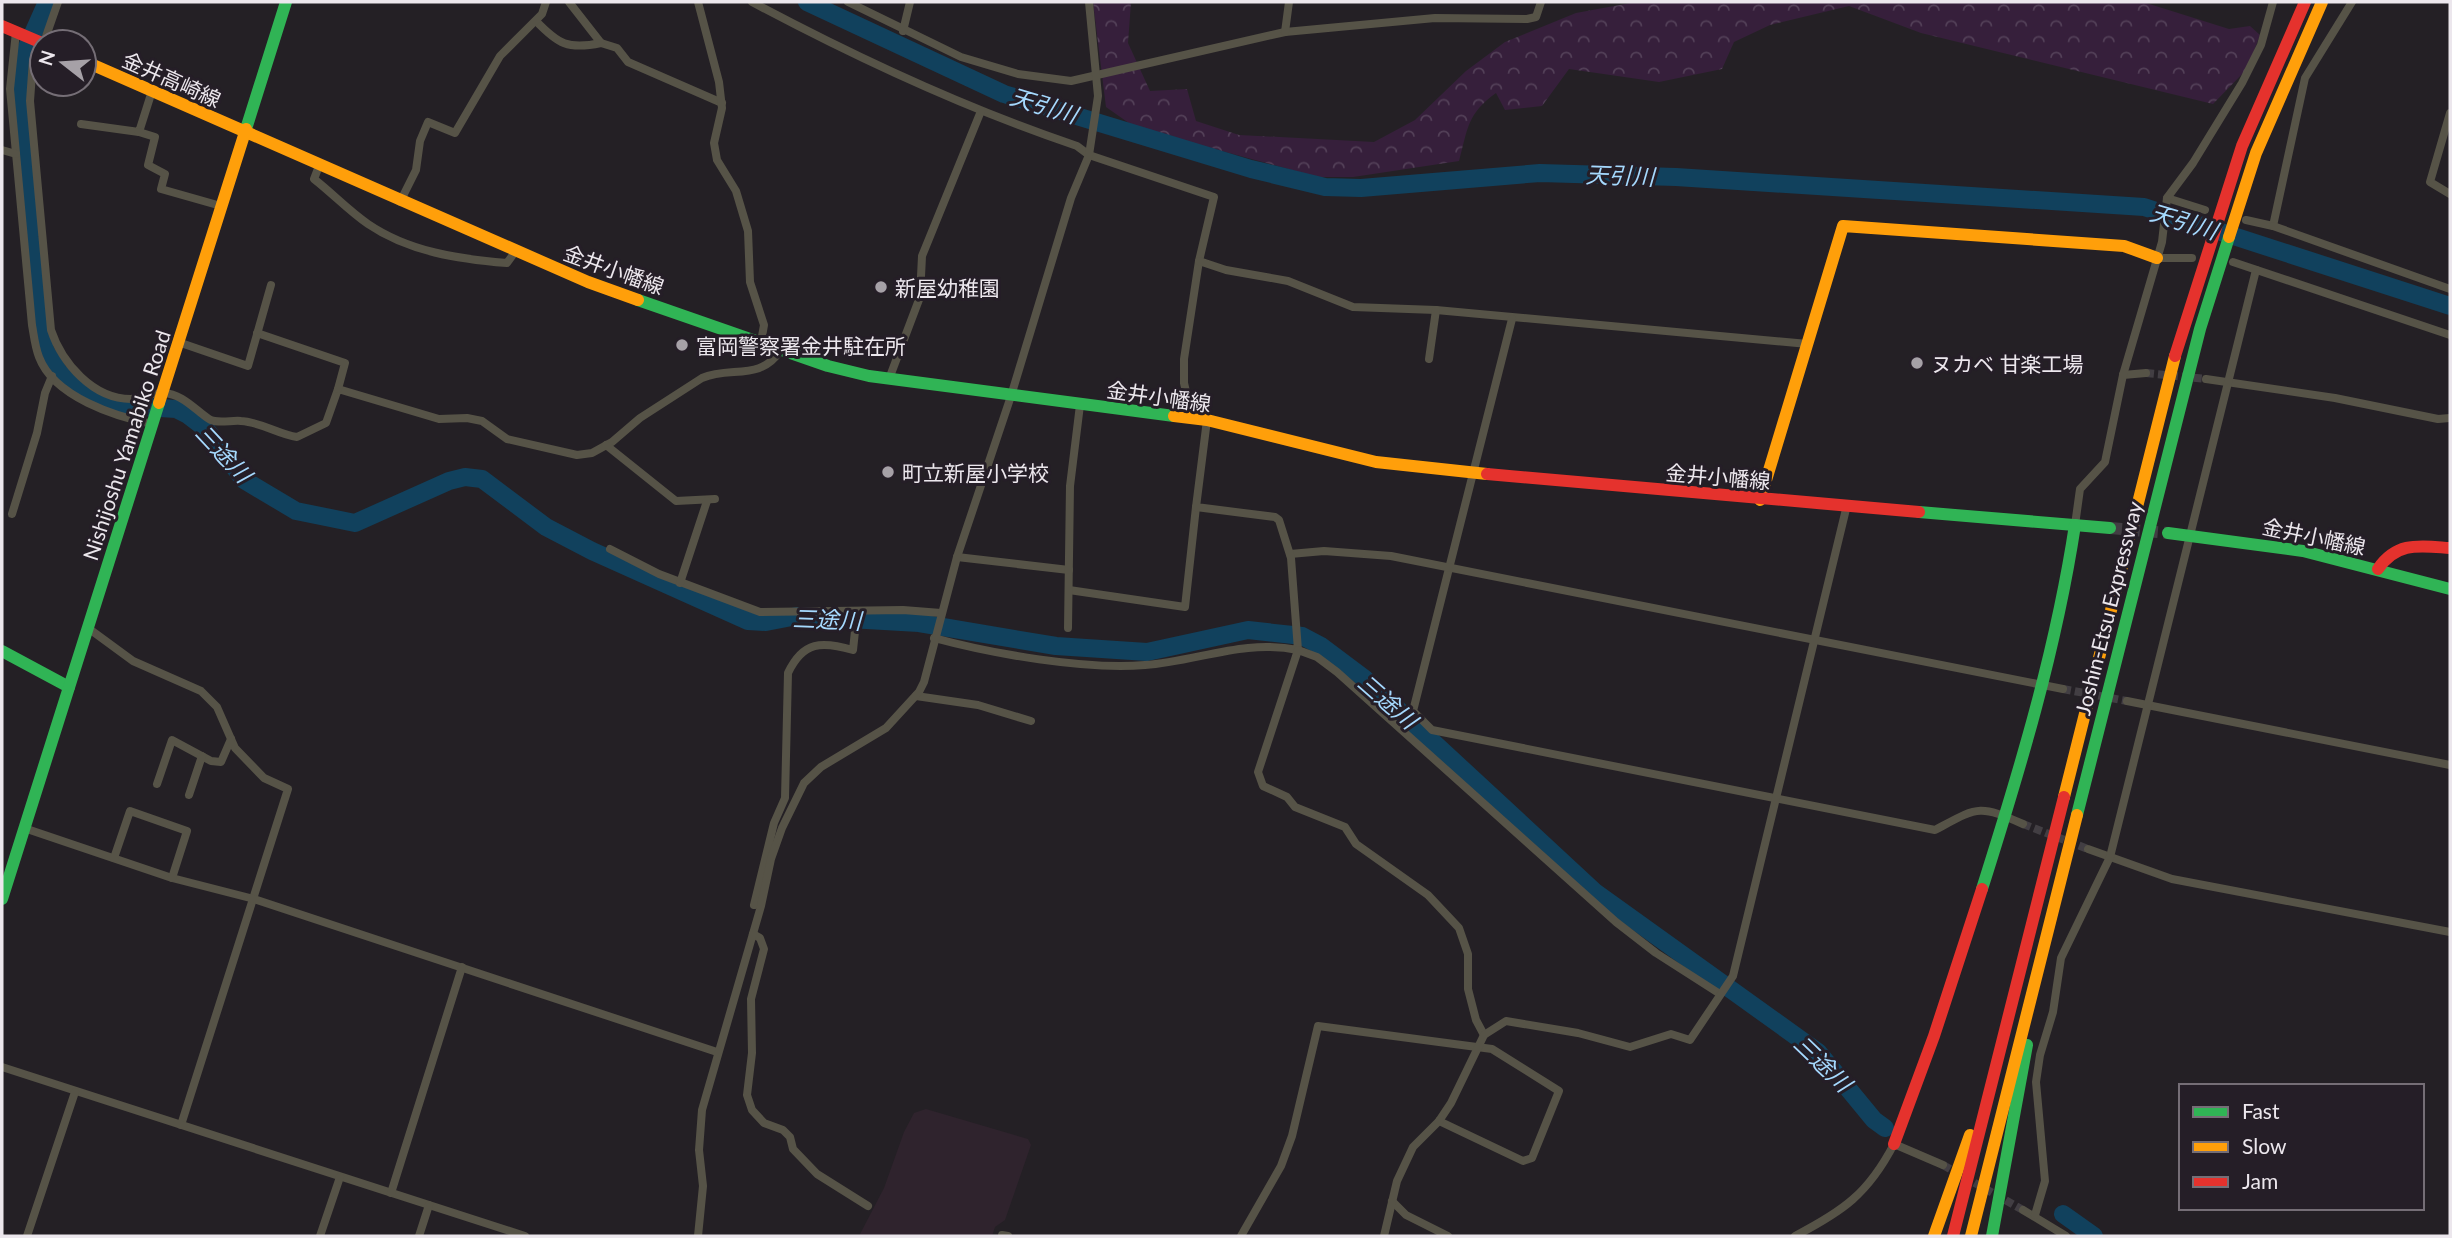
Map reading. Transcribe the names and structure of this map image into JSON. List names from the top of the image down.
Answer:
{
  "streets": {
    "main road": [
      "金井高崎線",
      "金井小幡線",
      "Nishijoshu Yamabiko Road",
      "Joshin-Etsu Expressway"
    ]
  },
  "crossings": [
    ["金井高崎線", "金井小幡線"],
    ["金井高崎線", "Nishijoshu Yamabiko Road"],
    ["金井小幡線", "Nishijoshu Yamabiko Road"]
  ],
  "water": ["天引川", "三途川"],
  "places": [
    "新屋幼稚園",
    "富岡警察署金井駐在所",
    "ヌカベ 甘楽工場",
    "町立新屋小学校"
  ],
  "legend": ["Fast", "Slow", "Jam"],
  "north": "left"
}
